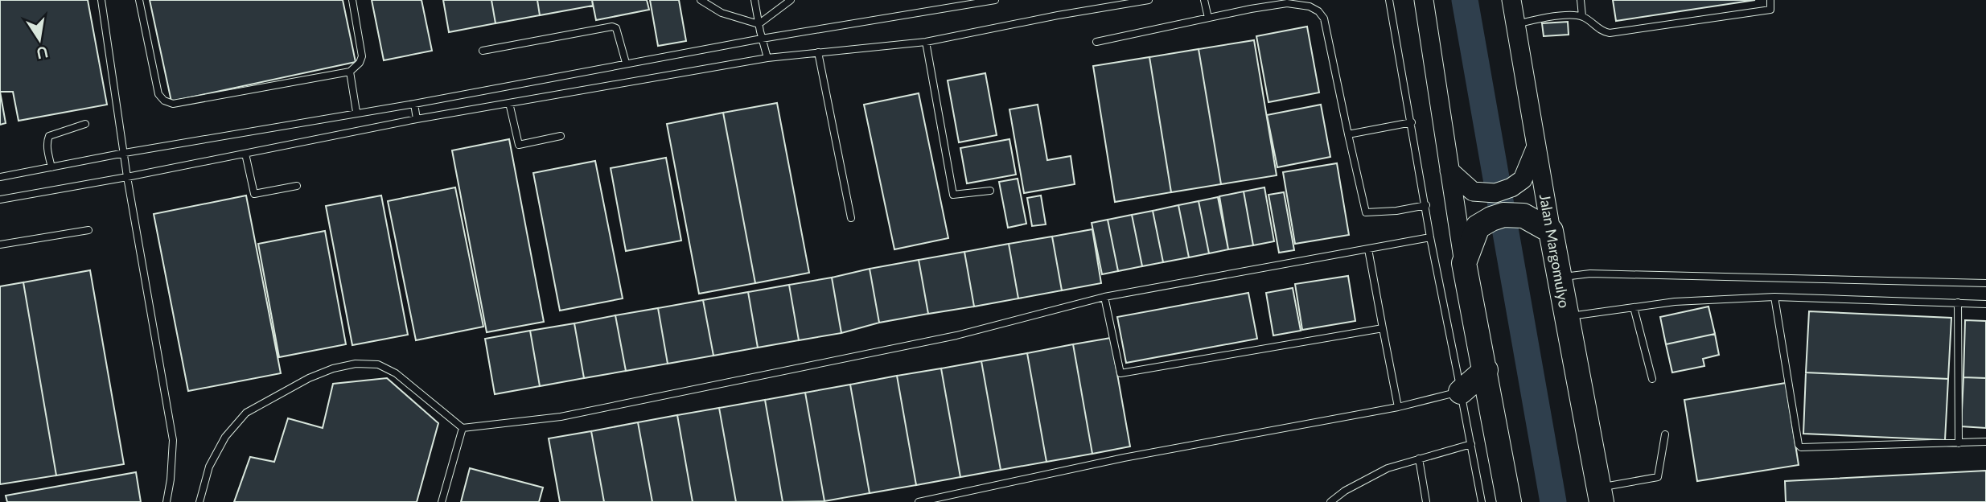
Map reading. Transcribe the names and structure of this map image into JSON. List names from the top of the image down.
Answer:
{
  "streets": {
    "highway": ["Jalan Margomulyo"]
  },
  "north": "bottom"
}
